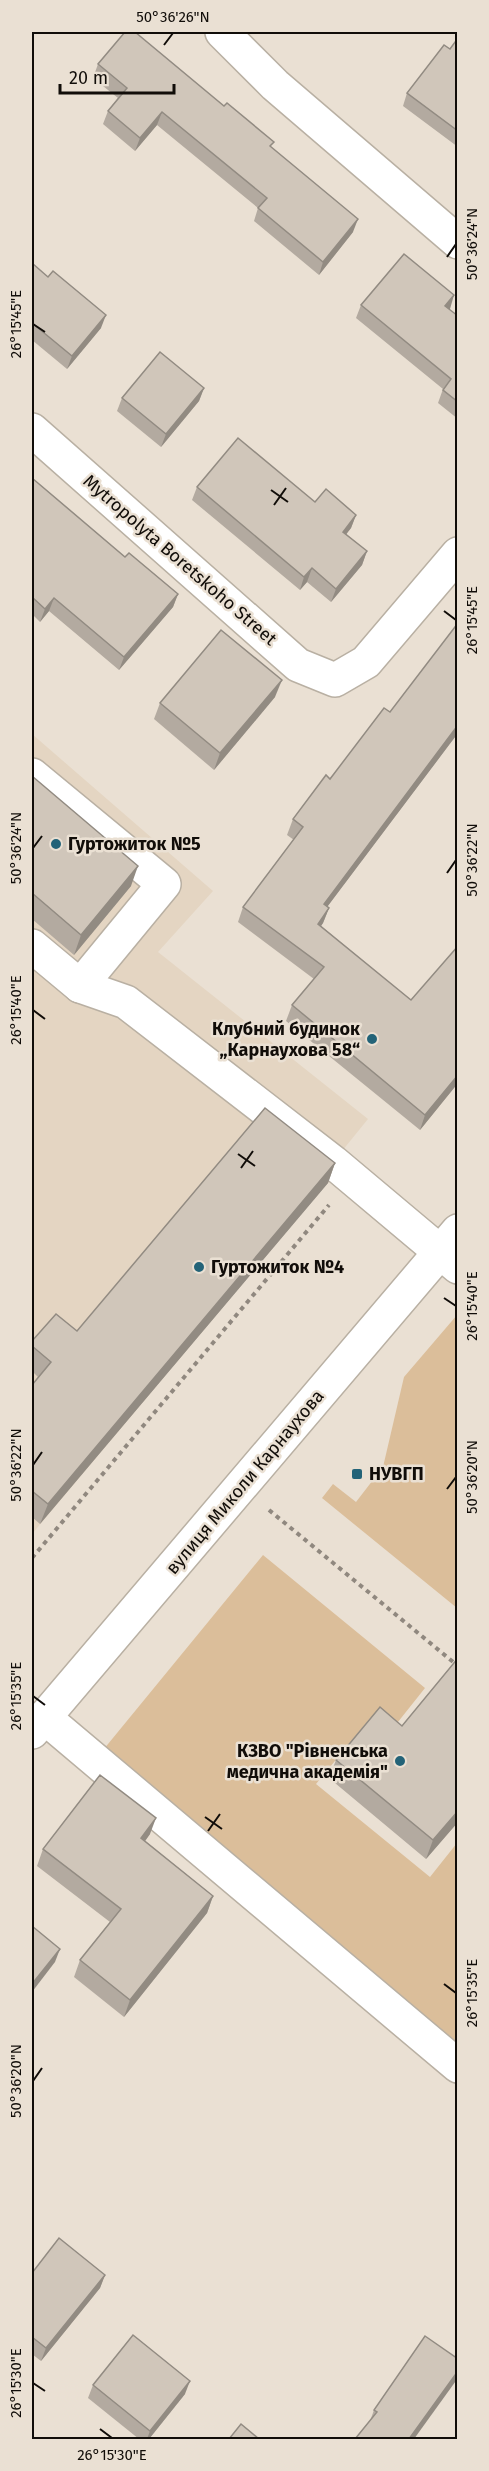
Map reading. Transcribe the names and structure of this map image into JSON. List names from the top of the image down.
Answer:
{
  "streets": {
    "street": ["Mytropolyta Boretskoho Street", "вулиця Миколи Карнаухова"]
  },
  "places": {
    "other": [
      "Гуртожиток №5",
      "Клубний будинок „Карнаухова 58“",
      "Гуртожиток №4",
      "КЗВО \"Рівненська медична академія\""
    ],
    "transit": ["НУВГП"]
  },
  "scale_bar": "20 m",
  "coordinates": [
    "50°36'26\"N",
    "50°36'24\"N",
    "26°15'45\"E",
    "50°36'22\"N",
    "26°15'40\"E",
    "50°36'20\"N",
    "26°15'35\"E",
    "26°15'30\"E"
  ]
}
